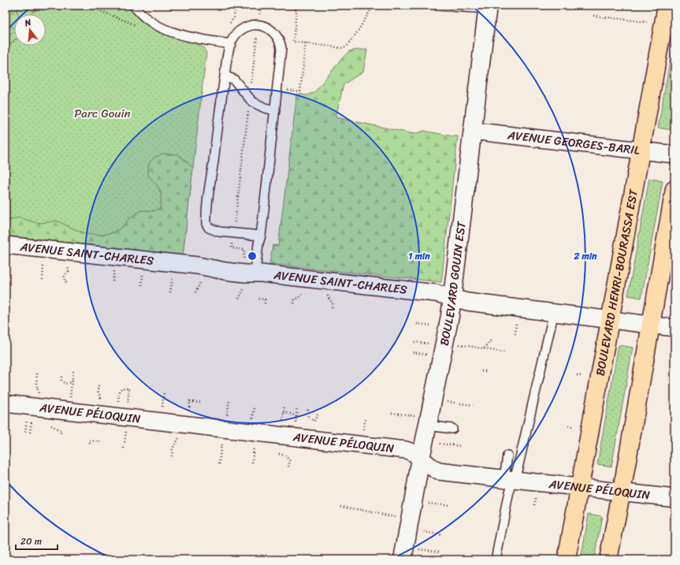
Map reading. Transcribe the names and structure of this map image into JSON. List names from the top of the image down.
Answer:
{
  "streets": {
    "main road": ["BOULEVARD HENRI-BOURASSA EST"],
    "street": [
      "AVENUE GEORGES-BARIL",
      "AVENUE SAINT-CHARLES",
      "BOULEVARD GOUIN EST",
      "AVENUE PÉLOQUIN"
    ]
  },
  "crossings": [
    ["AVENUE GEORGES-BARIL", "BOULEVARD HENRI-BOURASSA EST"],
    ["AVENUE GEORGES-BARIL", "BOULEVARD GOUIN EST"],
    ["AVENUE SAINT-CHARLES", "BOULEVARD HENRI-BOURASSA EST"],
    ["AVENUE SAINT-CHARLES", "BOULEVARD GOUIN EST"],
    ["BOULEVARD HENRI-BOURASSA EST", "AVENUE PÉLOQUIN"],
    ["BOULEVARD GOUIN EST", "AVENUE PÉLOQUIN"]
  ],
  "parks": ["Parc Gouin"],
  "scale_bar": "20 m",
  "north": "top",
  "rings": ["1 min", "2 min"]
}
